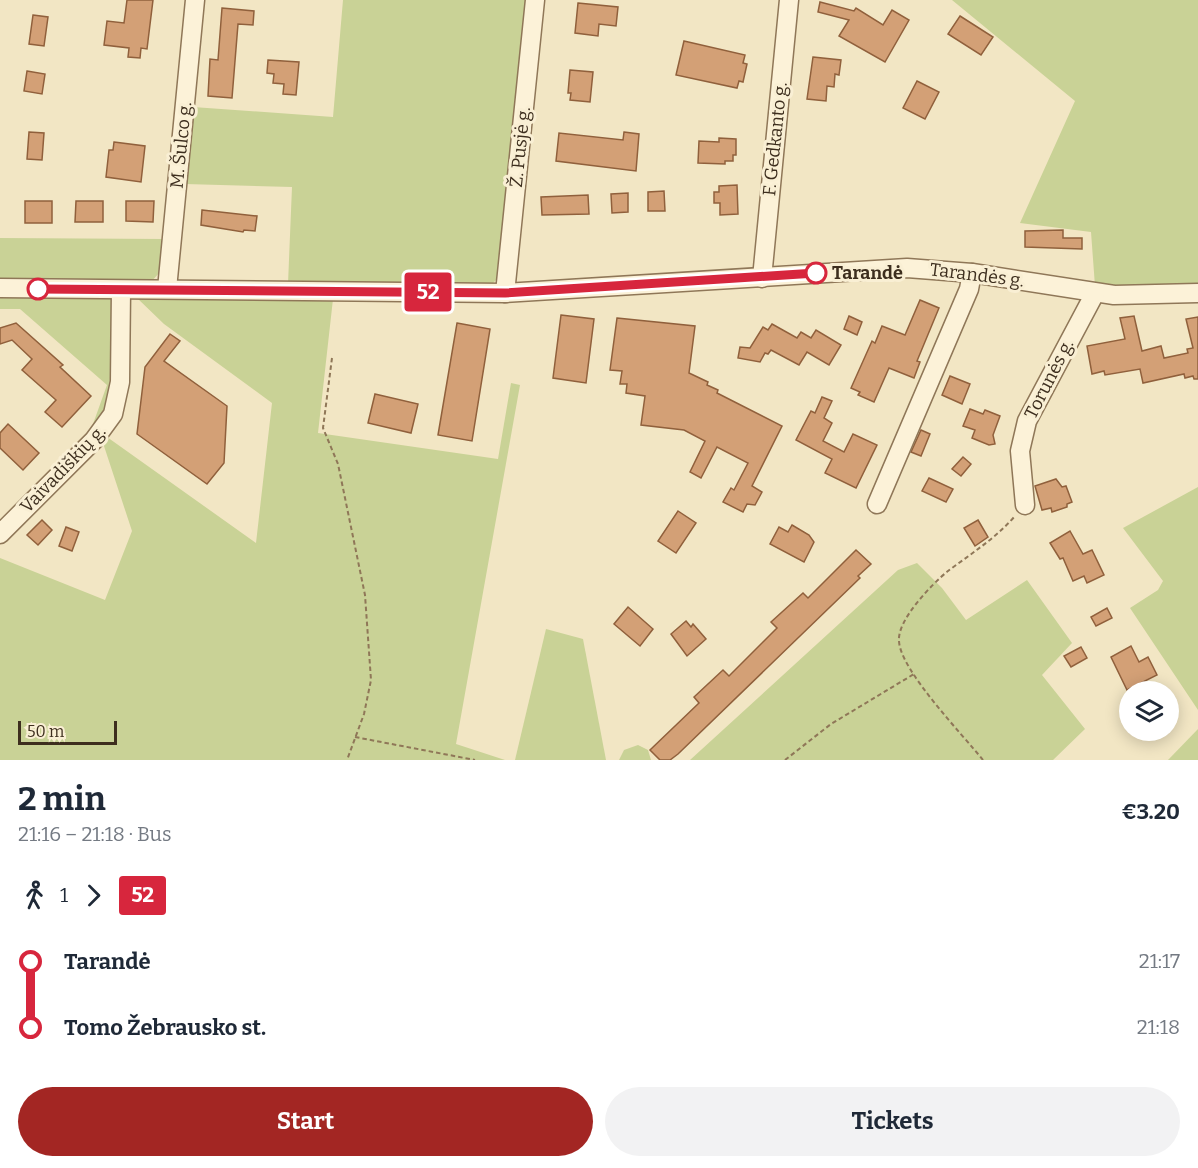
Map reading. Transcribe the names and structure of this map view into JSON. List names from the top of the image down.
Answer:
{
  "streets": {
    "street": [
      "F. Gedkanto g.",
      "M. Šulco g.",
      "Ž. Pusjė g.",
      "Tarandės g.",
      "Torunės g.",
      "Vaivadiškių g."
    ]
  },
  "crossings": [
    ["F. Gedkanto g.", "Tarandės g."],
    ["M. Šulco g.", "Tarandės g."],
    ["Ž. Pusjė g.", "Tarandės g."],
    ["Tarandės g.", "Torunės g."],
    ["Tarandės g.", "Vaivadiškių g."]
  ],
  "places": ["Tarandė"],
  "lines": ["bus line 52"],
  "scale_bar": "50 m",
  "page": {
    "on_map": "52",
    "scale": "50 m",
    "heading": ["2 min", "21:16 – 21:18 · Bus", "€3.20"],
    "legs": ["1", "52"],
    "list": [
      {
        "name": "Tarandė",
        "value": "21:17"
      },
      {
        "name": "Tomo Žebrausko st.",
        "value": "21:18"
      }
    ],
    "buttons": ["Start", "Tickets"]
  }
}
